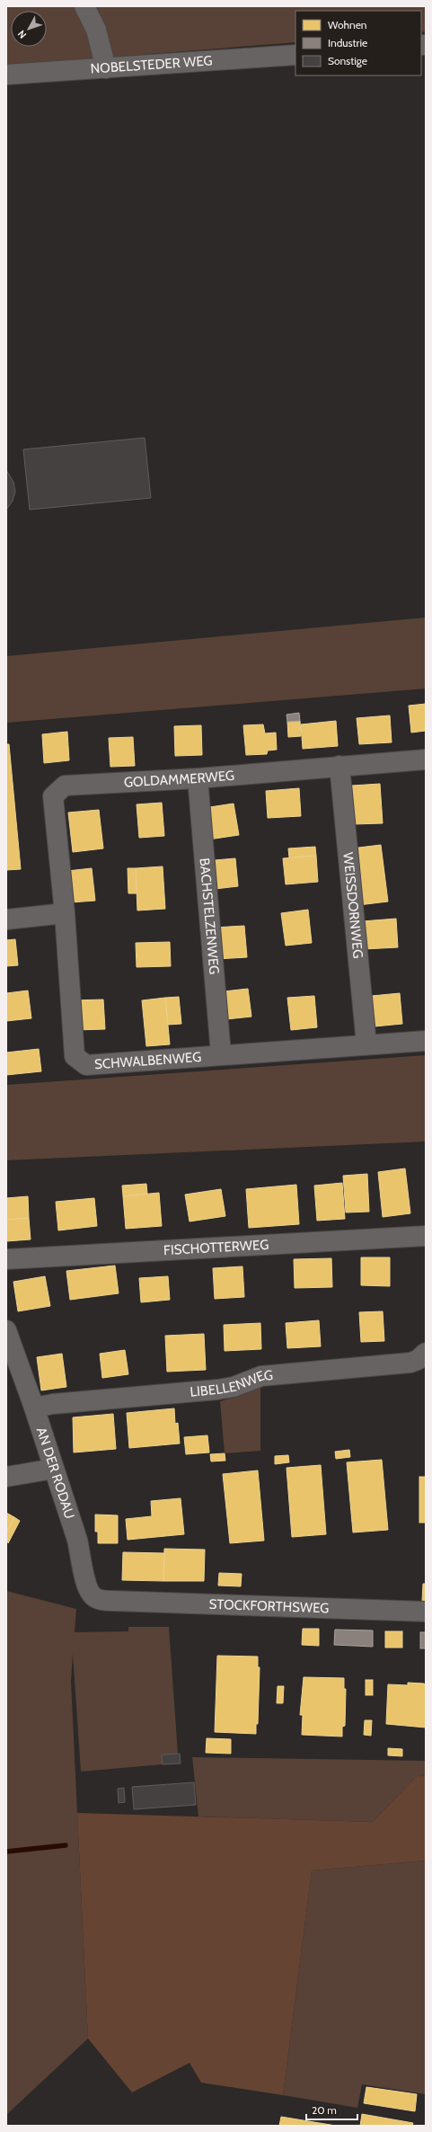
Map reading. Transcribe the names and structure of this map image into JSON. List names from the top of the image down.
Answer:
{
  "streets": {
    "street": [
      "NOBELSTEDER WEG",
      "GOLDAMMERWEG",
      "WEISSDORNWEG",
      "BACHSTELZENWEG",
      "SCHWALBENWEG",
      "FISCHOTTERWEG",
      "LIBELLENWEG",
      "AN DER RODAU",
      "STOCKFORTHSWEG"
    ]
  },
  "crossings": [
    ["GOLDAMMERWEG", "WEISSDORNWEG"],
    ["GOLDAMMERWEG", "BACHSTELZENWEG"],
    ["GOLDAMMERWEG", "SCHWALBENWEG"],
    ["WEISSDORNWEG", "SCHWALBENWEG"],
    ["BACHSTELZENWEG", "SCHWALBENWEG"],
    ["LIBELLENWEG", "AN DER RODAU"],
    ["AN DER RODAU", "STOCKFORTHSWEG"]
  ],
  "legend": ["Wohnen", "Industrie", "Sonstige"],
  "scale_bar": "20 m",
  "north": "bottom left"
}
